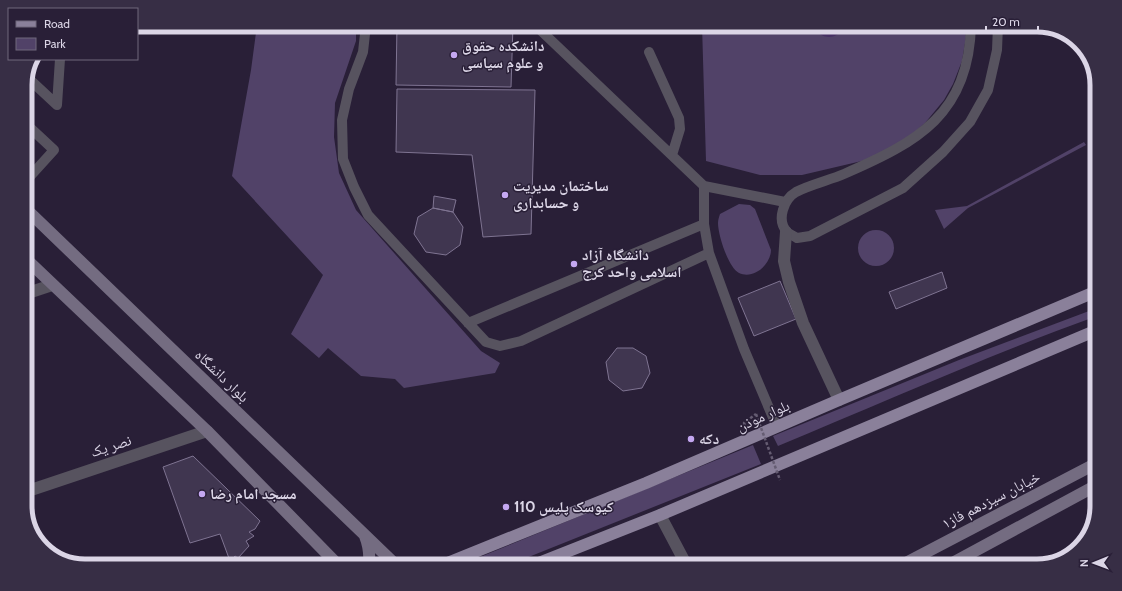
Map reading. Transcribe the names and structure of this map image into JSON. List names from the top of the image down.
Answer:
{
  "streets": {
    "main road": ["بلوار موذن"],
    "street": ["بلوار دانشگاه", "نصر یک", "خیابان سیزدهم فاز۱"]
  },
  "places": [
    "دانشکده حقوق و علوم سیاسی",
    "ساختمان مدیریت و حسابداری",
    "دانشگاه آزاد اسلامی واحد کرج",
    "دکه",
    "مسجد امام رضا",
    "کیوسک پلیس 110"
  ],
  "legend": ["Road", "Park"],
  "scale_bar": "20 m",
  "north": "left"
}
